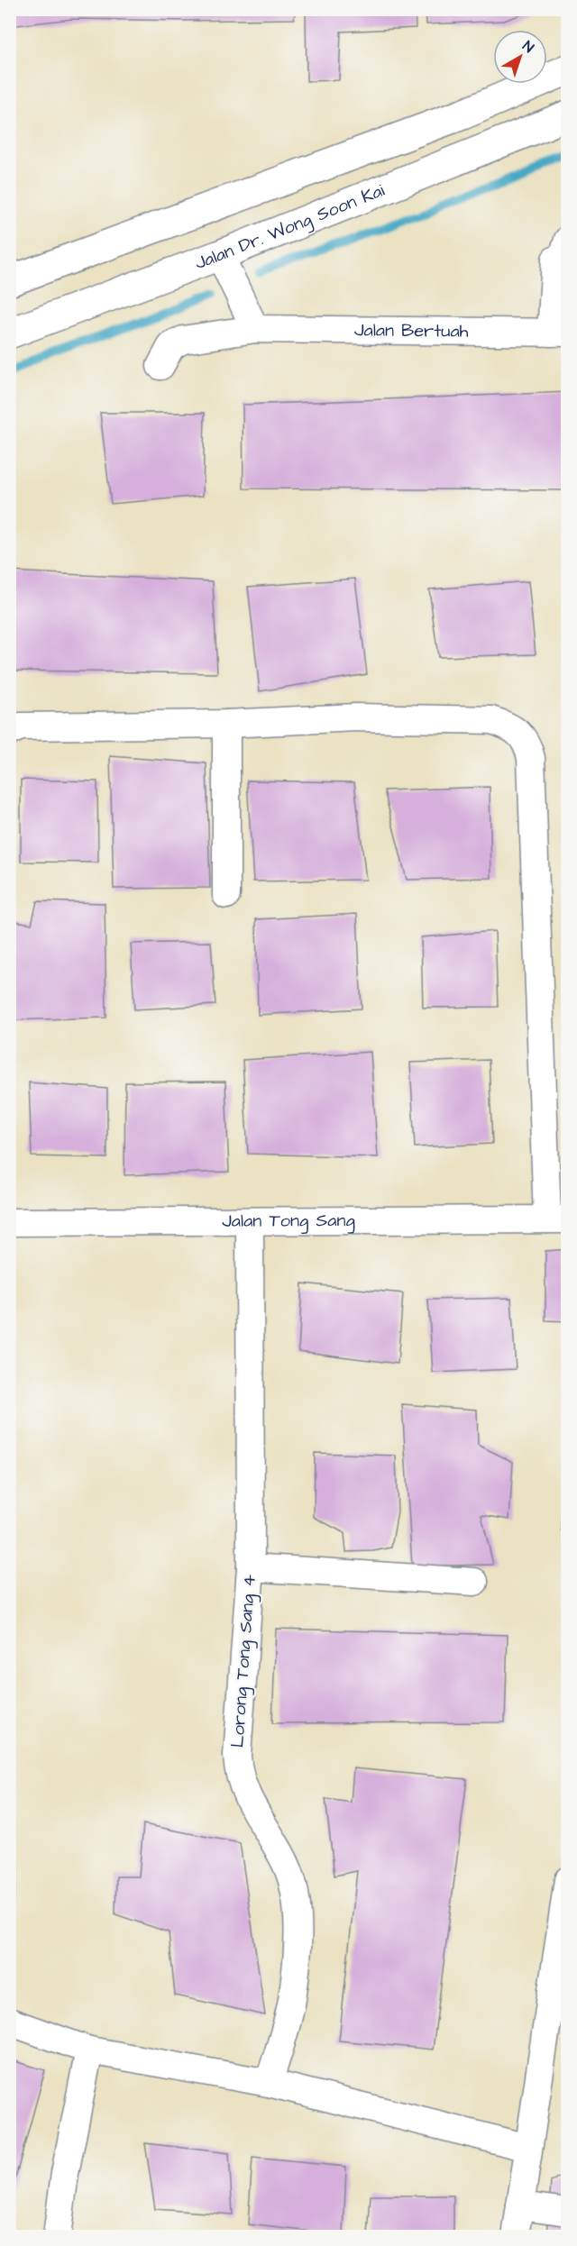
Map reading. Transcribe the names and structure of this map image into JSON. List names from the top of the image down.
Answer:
{
  "streets": {
    "main road": ["Jalan Dr. Wong Soon Kai"],
    "street": ["Jalan Bertuah", "Jalan Tong Sang", "Lorong Tong Sang 4"]
  },
  "crossings": [
    ["Jalan Tong Sang", "Lorong Tong Sang 4"]
  ],
  "north": "top right"
}
